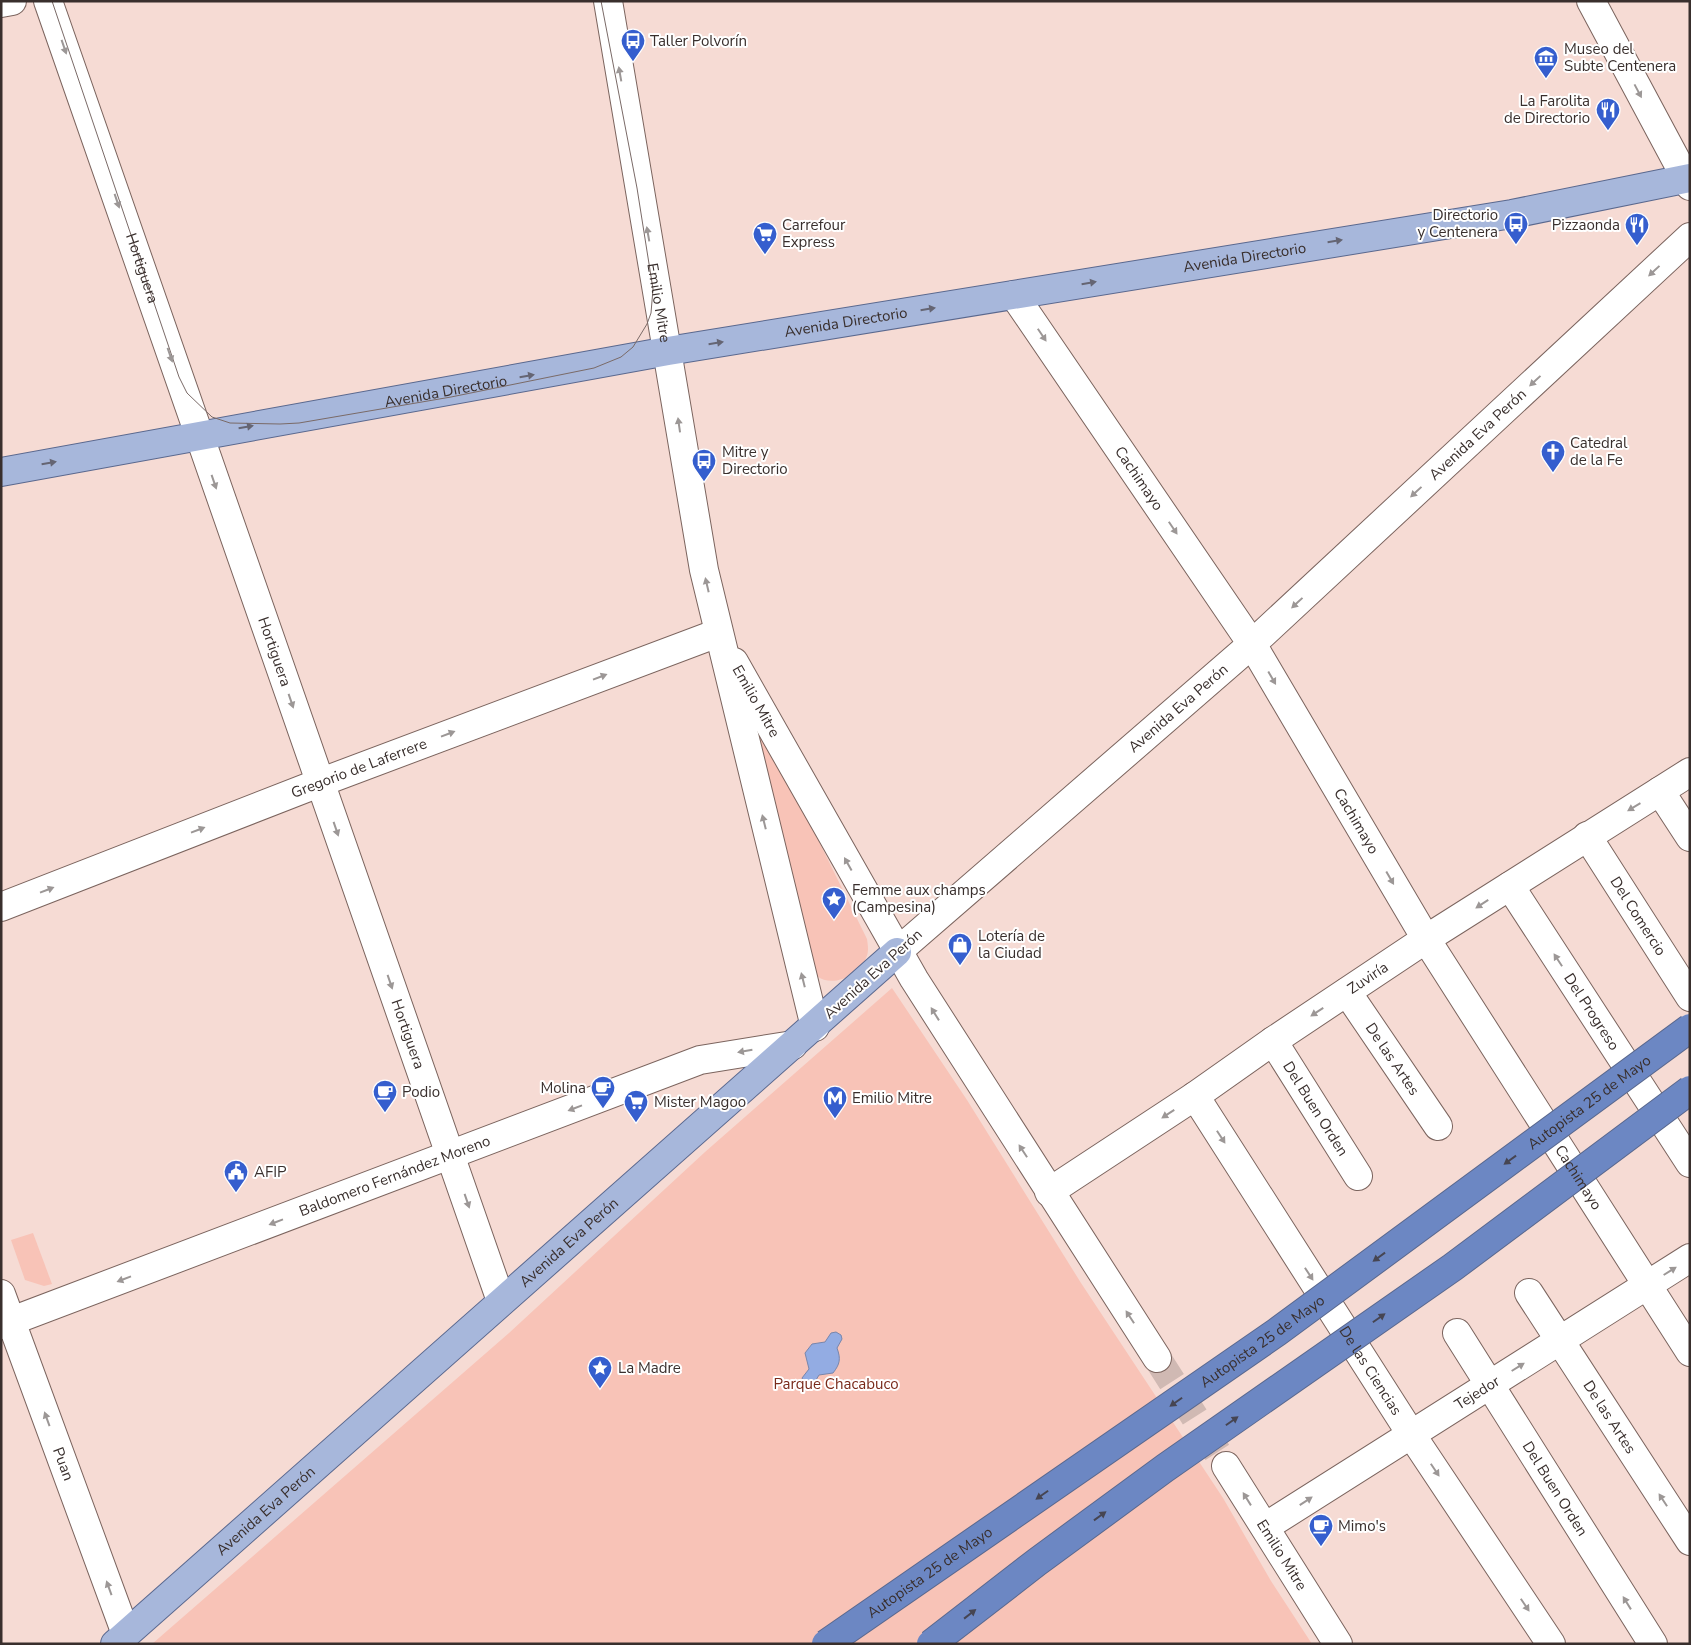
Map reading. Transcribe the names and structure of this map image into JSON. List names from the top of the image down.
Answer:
{
  "streets": {
    "highway": ["Autopista 25 de Mayo"],
    "main road": ["Avenida Directorio", "Avenida Eva Perón"],
    "street": [
      "Hortiguera",
      "Emilio Mitre",
      "Cachimayo",
      "Gregorio de Laferrere",
      "Del Comercio",
      "Zuviría",
      "Del Progreso",
      "De las Artes",
      "Del Buen Orden",
      "Baldomero Fernández Moreno",
      "De las Ciencias",
      "Tejedor",
      "Puan"
    ]
  },
  "crossings": [
    ["Avenida Directorio", "Hortiguera"],
    ["Avenida Directorio", "Emilio Mitre"],
    ["Avenida Directorio", "Cachimayo"],
    ["Hortiguera", "Avenida Eva Perón"],
    ["Hortiguera", "Gregorio de Laferrere"],
    ["Hortiguera", "Baldomero Fernández Moreno"],
    ["Emilio Mitre", "Avenida Eva Perón"],
    ["Emilio Mitre", "Gregorio de Laferrere"],
    ["Emilio Mitre", "Zuviría"],
    ["Emilio Mitre", "Tejedor"],
    ["Avenida Eva Perón", "Cachimayo"],
    ["Avenida Eva Perón", "Baldomero Fernández Moreno"],
    ["Avenida Eva Perón", "Puan"],
    ["Cachimayo", "Zuviría"],
    ["Cachimayo", "Tejedor"],
    ["Del Comercio", "Zuviría"],
    ["Zuviría", "Del Progreso"],
    ["Zuviría", "De las Artes"],
    ["Zuviría", "Del Buen Orden"],
    ["Zuviría", "De las Ciencias"],
    ["De las Artes", "Tejedor"],
    ["Del Buen Orden", "Tejedor"],
    ["Baldomero Fernández Moreno", "Puan"],
    ["De las Ciencias", "Tejedor"]
  ],
  "one_way": [
    "Avenida Directorio",
    "Hortiguera",
    "Emilio Mitre",
    "Cachimayo",
    "Gregorio de Laferrere",
    "Zuviría",
    "Del Progreso",
    "De las Artes",
    "Del Buen Orden",
    "Baldomero Fernández Moreno",
    "De las Ciencias",
    "Tejedor",
    "Puan"
  ],
  "parks": ["Parque Chacabuco"],
  "places": {
    "bus stop": ["Taller Polvorín", "Directorio y Centenera", "Mitre y Directorio"],
    "museum": ["Museo del Subte Centenera"],
    "restaurant": ["La Farolita de Directorio", "Pizzaonda"],
    "supermarket": ["Carrefour Express", "Mister Magoo"],
    "church": ["Catedral de la Fe"],
    "place": ["Femme aux champs (Campesina)", "La Madre"],
    "shop": ["Lotería de la Ciudad"],
    "cafe": ["Molina", "Podio", "Mimo's"],
    "metro station": ["Emilio Mitre"],
    "public building": ["AFIP"]
  }
}
